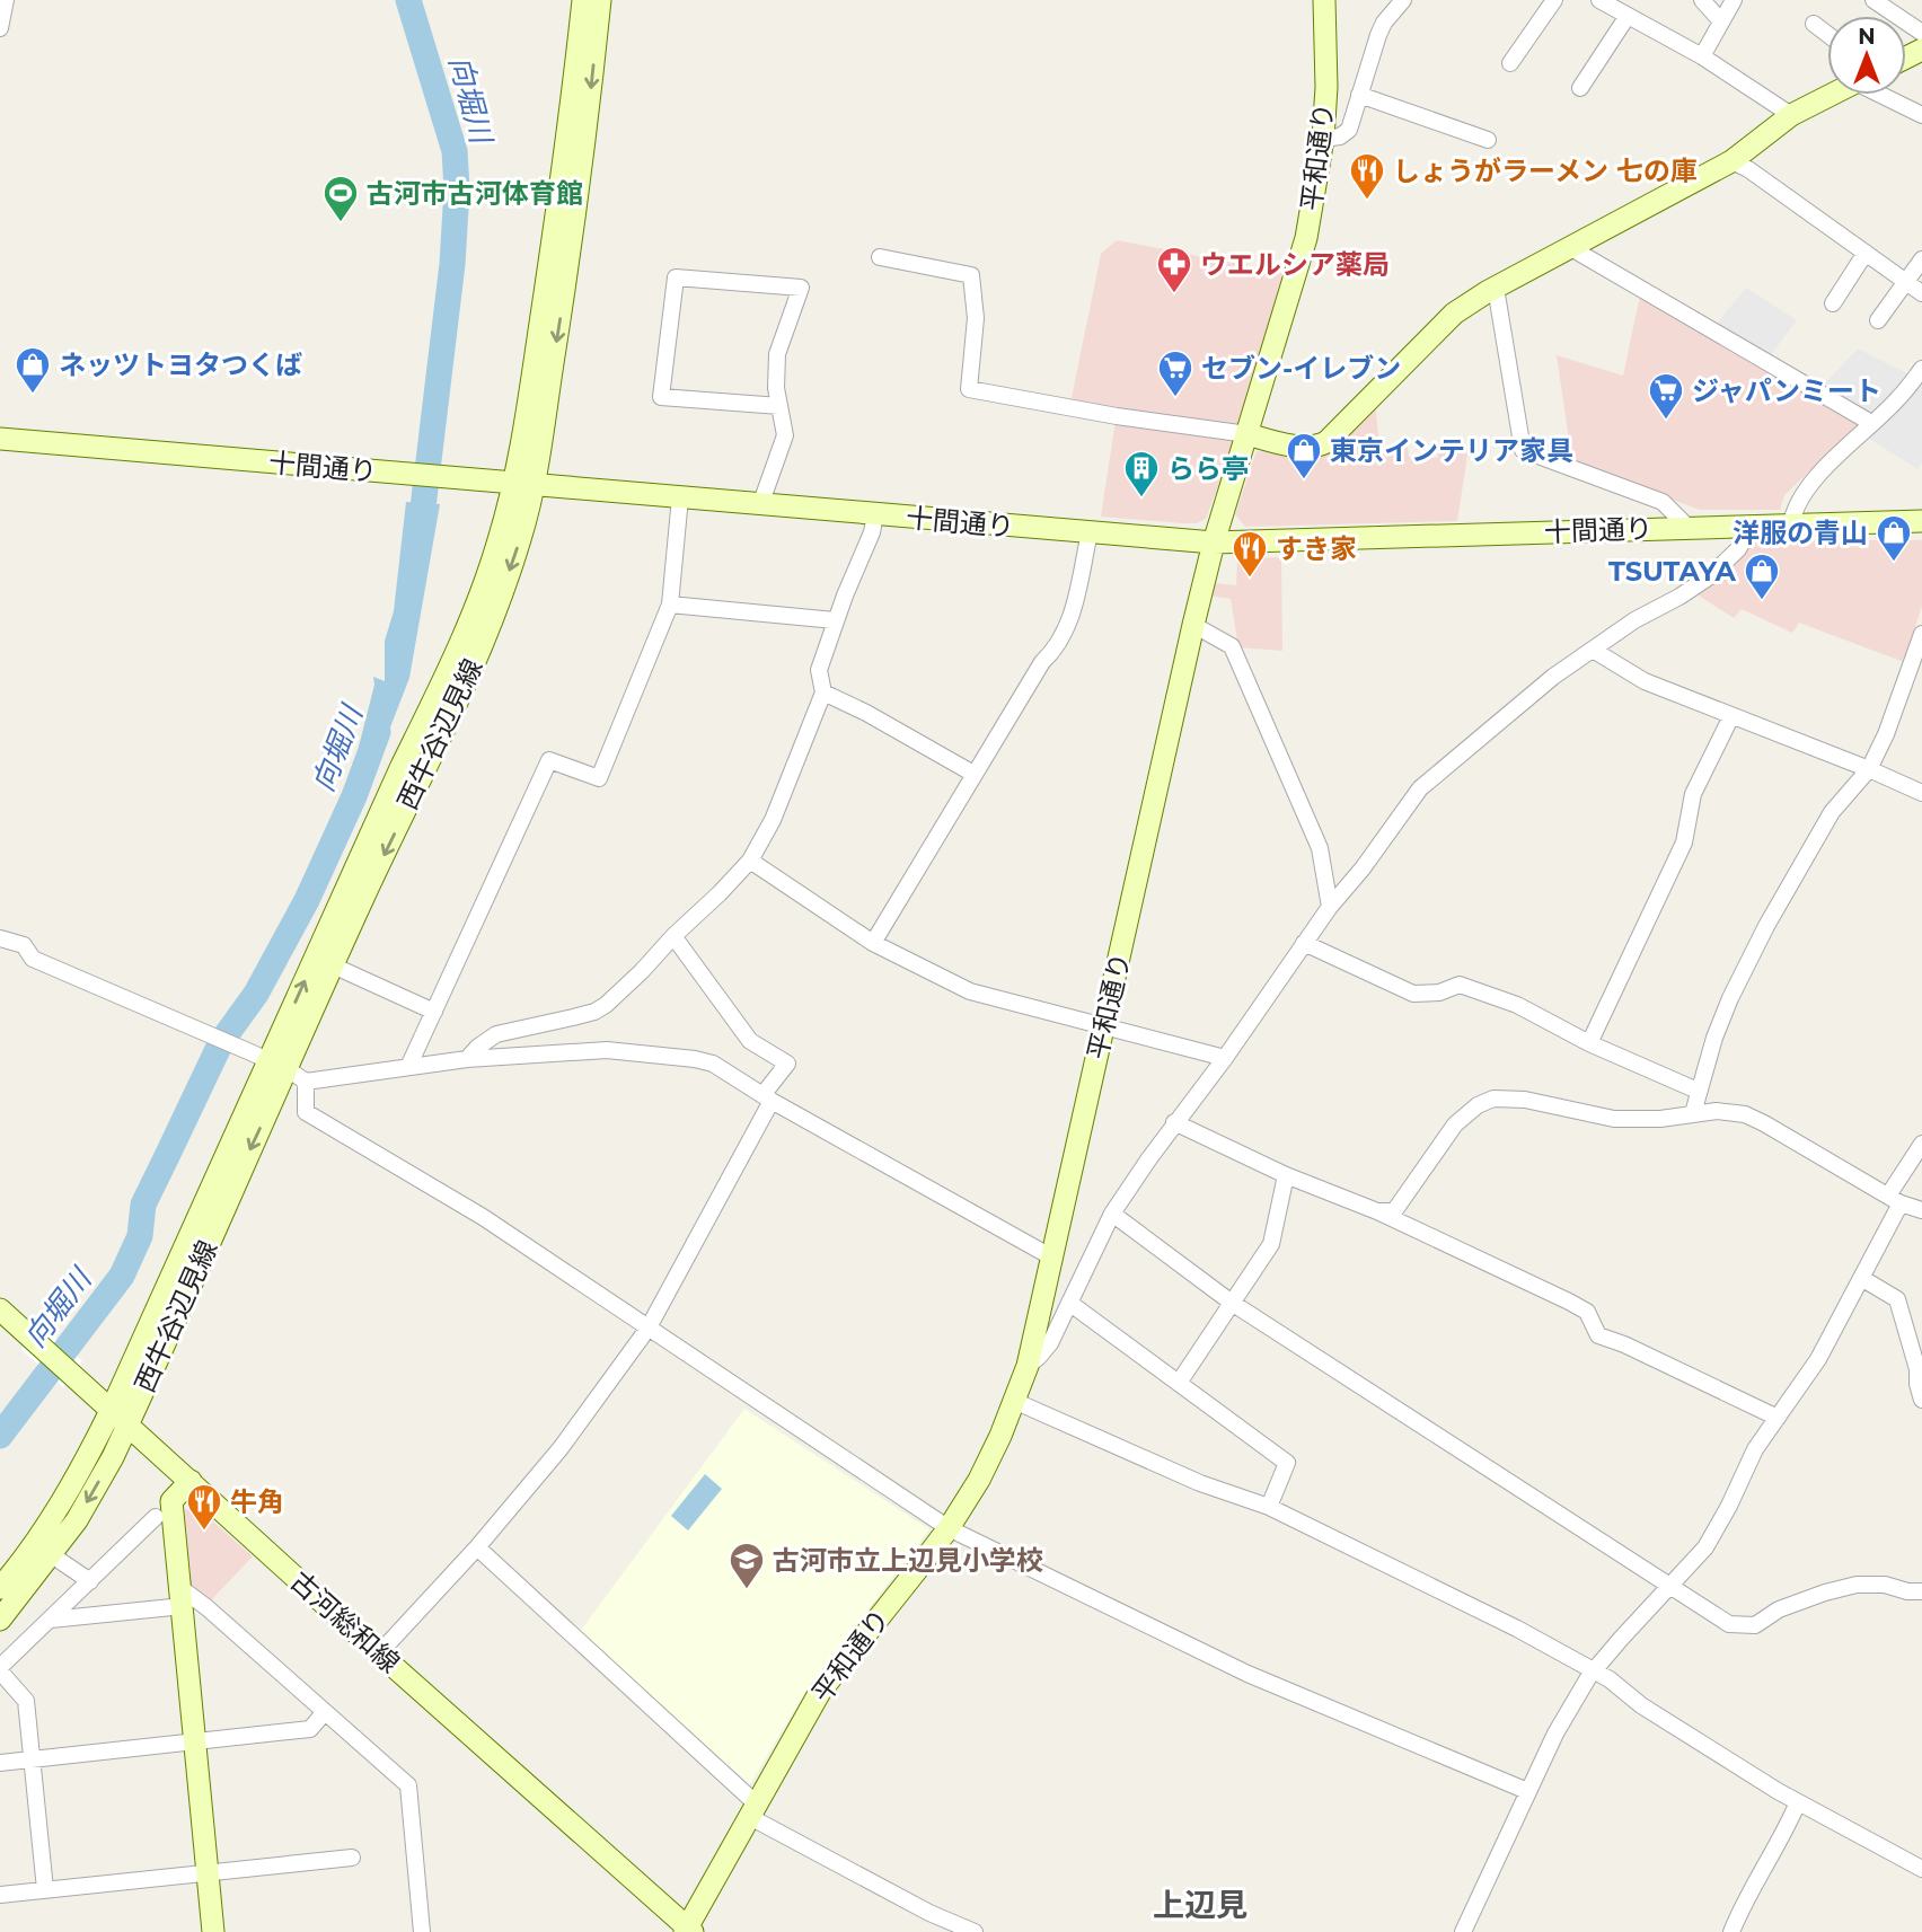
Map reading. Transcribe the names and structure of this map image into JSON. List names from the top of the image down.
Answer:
{
  "streets": {
    "street": [
      "平和通り",
      "十間通り",
      "西牛谷辺見線",
      "古河総和線"
    ]
  },
  "crossings": [
    ["平和通り", "十間通り"],
    ["平和通り", "古河総和線"],
    ["十間通り", "西牛谷辺見線"],
    ["西牛谷辺見線", "古河総和線"]
  ],
  "districts": ["上辺見"],
  "water": ["向堀川"],
  "places": {
    "restaurant": ["しょうがラーメン 七の庫", "すき家", "牛角"],
    "sports": ["古河市古河体育館"],
    "pharmacy": ["ウエルシア薬局"],
    "shop": [
      "ネッツトヨタつくば",
      "東京インテリア家具",
      "洋服の青山",
      "TSUTAYA"
    ],
    "supermarket": ["セブン-イレブン", "ジャパンミート"],
    "building": ["らら亭"],
    "school or university": ["古河市立上辺見小学校"]
  },
  "north": "top"
}
